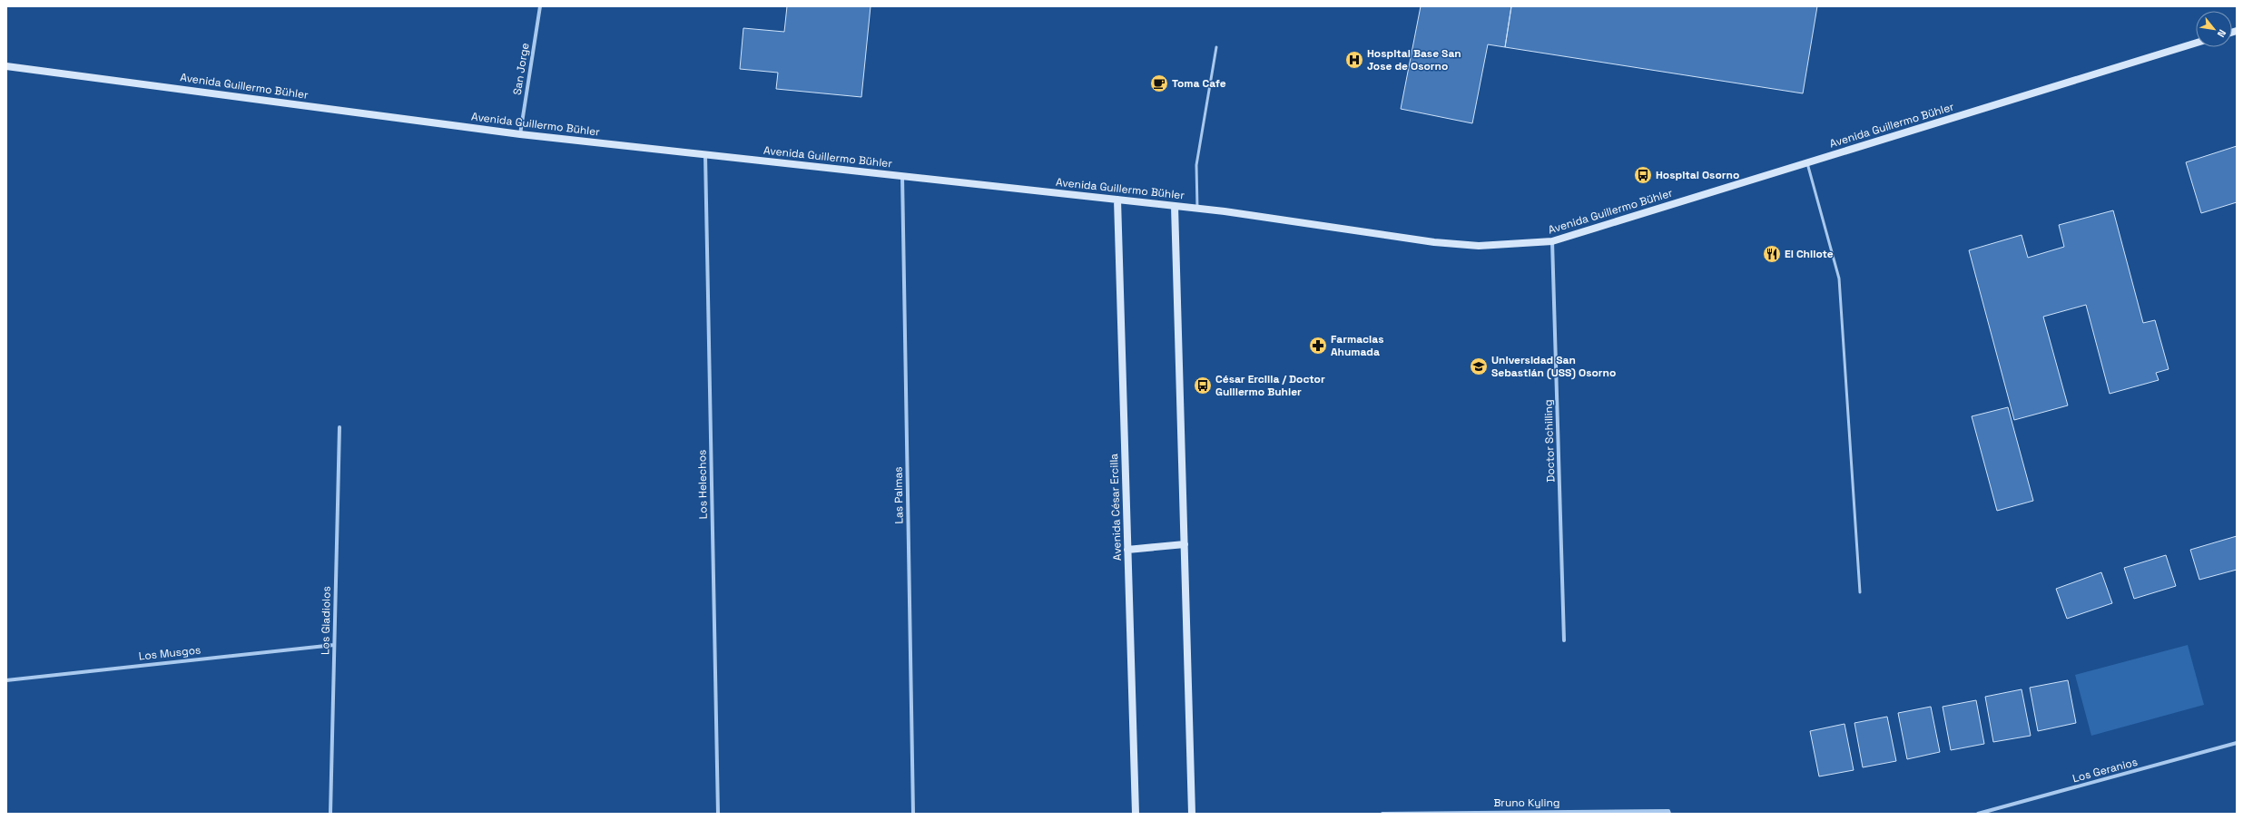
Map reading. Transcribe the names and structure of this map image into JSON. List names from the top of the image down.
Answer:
{
  "streets": {
    "main road": ["Avenida Guillermo Bühler", "Avenida César Ercilla"],
    "street": [
      "San Jorge",
      "Doctor Schilling",
      "Los Helechos",
      "Las Palmas",
      "Los Gladiolos",
      "Los Musgos",
      "Los Geranios",
      "Bruno Kyling"
    ]
  },
  "crossings": [
    ["San Jorge", "Avenida Guillermo Bühler"],
    ["Avenida Guillermo Bühler", "Doctor Schilling"],
    ["Avenida Guillermo Bühler", "Los Helechos"],
    ["Avenida Guillermo Bühler", "Las Palmas"],
    ["Avenida Guillermo Bühler", "Avenida César Ercilla"],
    ["Los Gladiolos", "Los Musgos"]
  ],
  "places": {
    "hospital": ["Hospital Base San Jose de Osorno"],
    "cafe": ["Toma Cafe"],
    "bus stop": ["Hospital Osorno", "César Ercilla / Doctor Guillermo Buhler"],
    "restaurant": ["El Chilote"],
    "pharmacy": ["Farmacias Ahumada"],
    "school or university": ["Universidad San Sebastián (USS) Osorno"]
  },
  "north": "bottom right"
}
